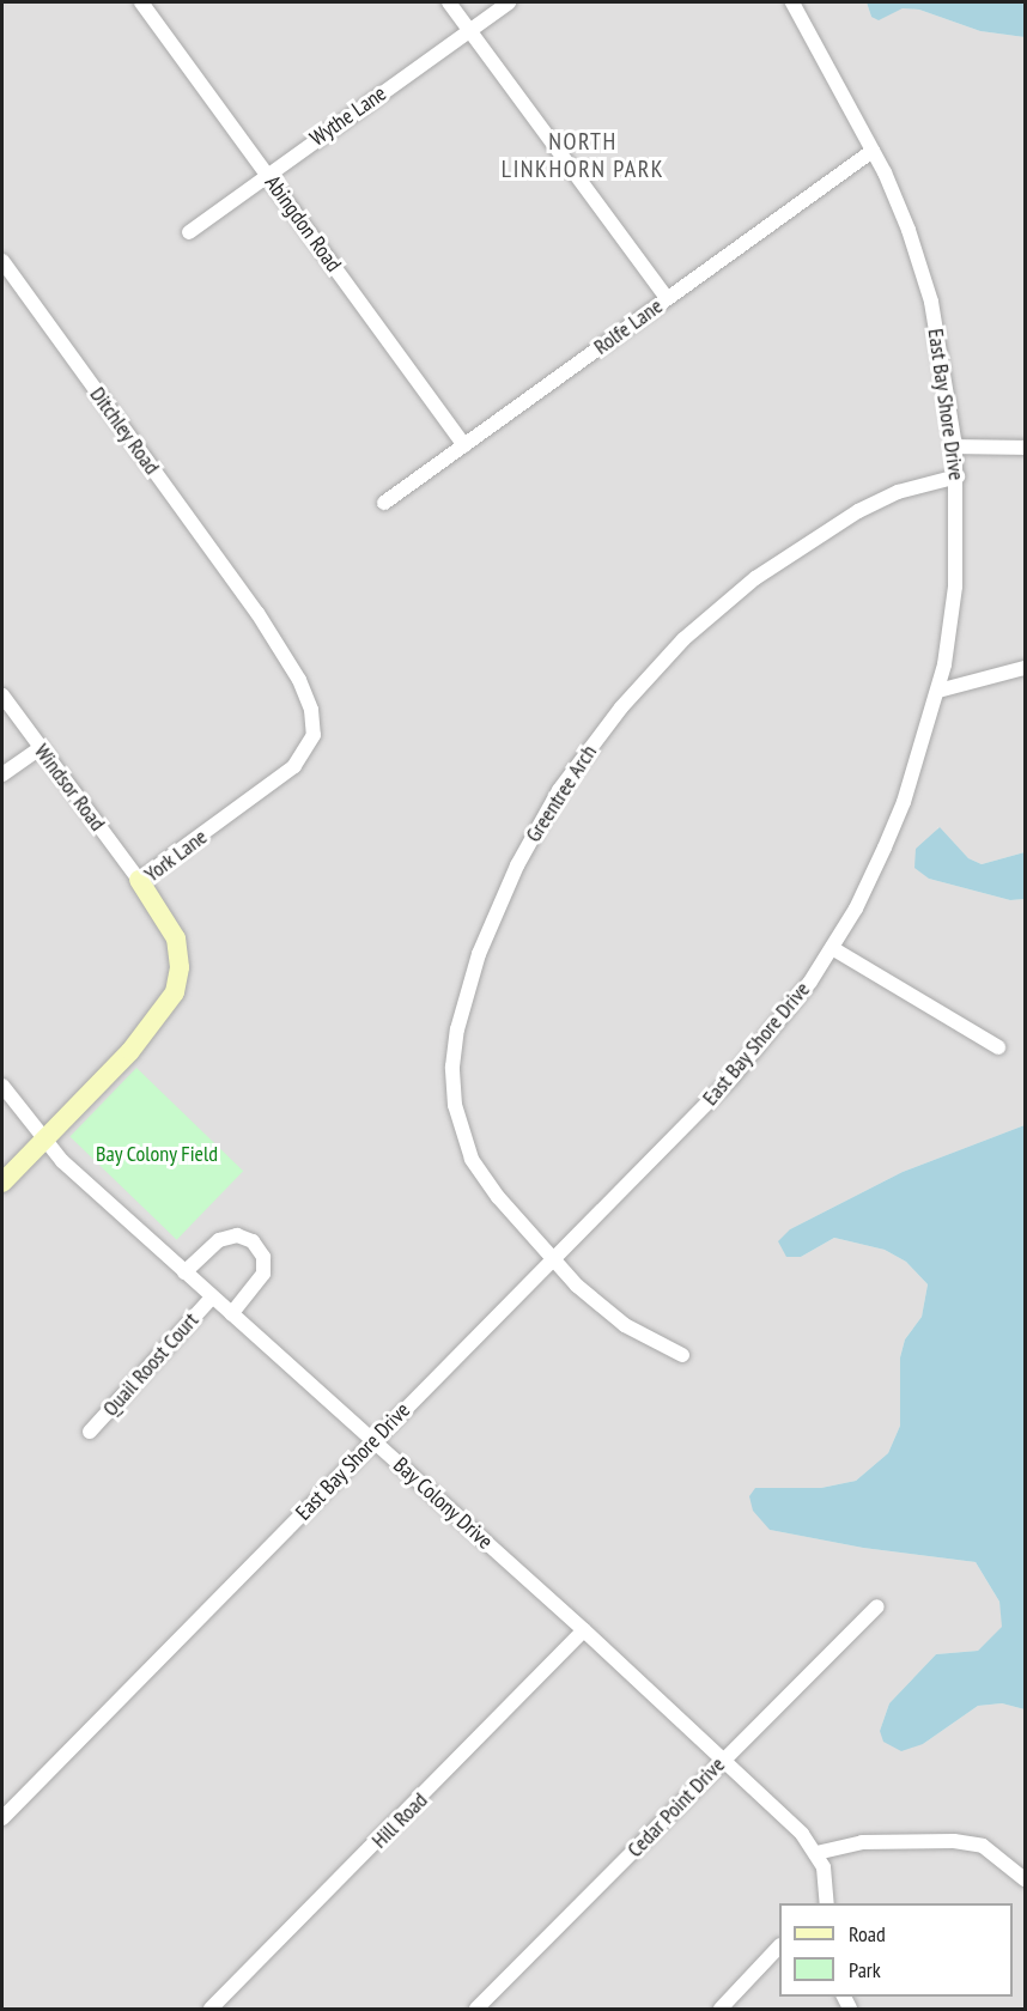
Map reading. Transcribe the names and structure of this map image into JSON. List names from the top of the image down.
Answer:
{
  "streets": {
    "street": [
      "Wythe Lane",
      "Abingdon Road",
      "Rolfe Lane",
      "East Bay Shore Drive",
      "Ditchley Road",
      "Windsor Road",
      "Greentree Arch",
      "York Lane",
      "Quail Roost Court",
      "Bay Colony Drive",
      "Cedar Point Drive",
      "Hill Road"
    ]
  },
  "crossings": [
    ["Wythe Lane", "Abingdon Road"],
    ["Abingdon Road", "Rolfe Lane"],
    ["Rolfe Lane", "East Bay Shore Drive"],
    ["East Bay Shore Drive", "Greentree Arch"],
    ["East Bay Shore Drive", "Bay Colony Drive"],
    ["Ditchley Road", "York Lane"],
    ["Windsor Road", "York Lane"],
    ["York Lane", "Bay Colony Drive"],
    ["Quail Roost Court", "Bay Colony Drive"],
    ["Bay Colony Drive", "Cedar Point Drive"],
    ["Bay Colony Drive", "Hill Road"]
  ],
  "districts": ["NORTH LINKHORN PARK"],
  "parks": ["Bay Colony Field"],
  "legend": ["Road", "Park"]
}
